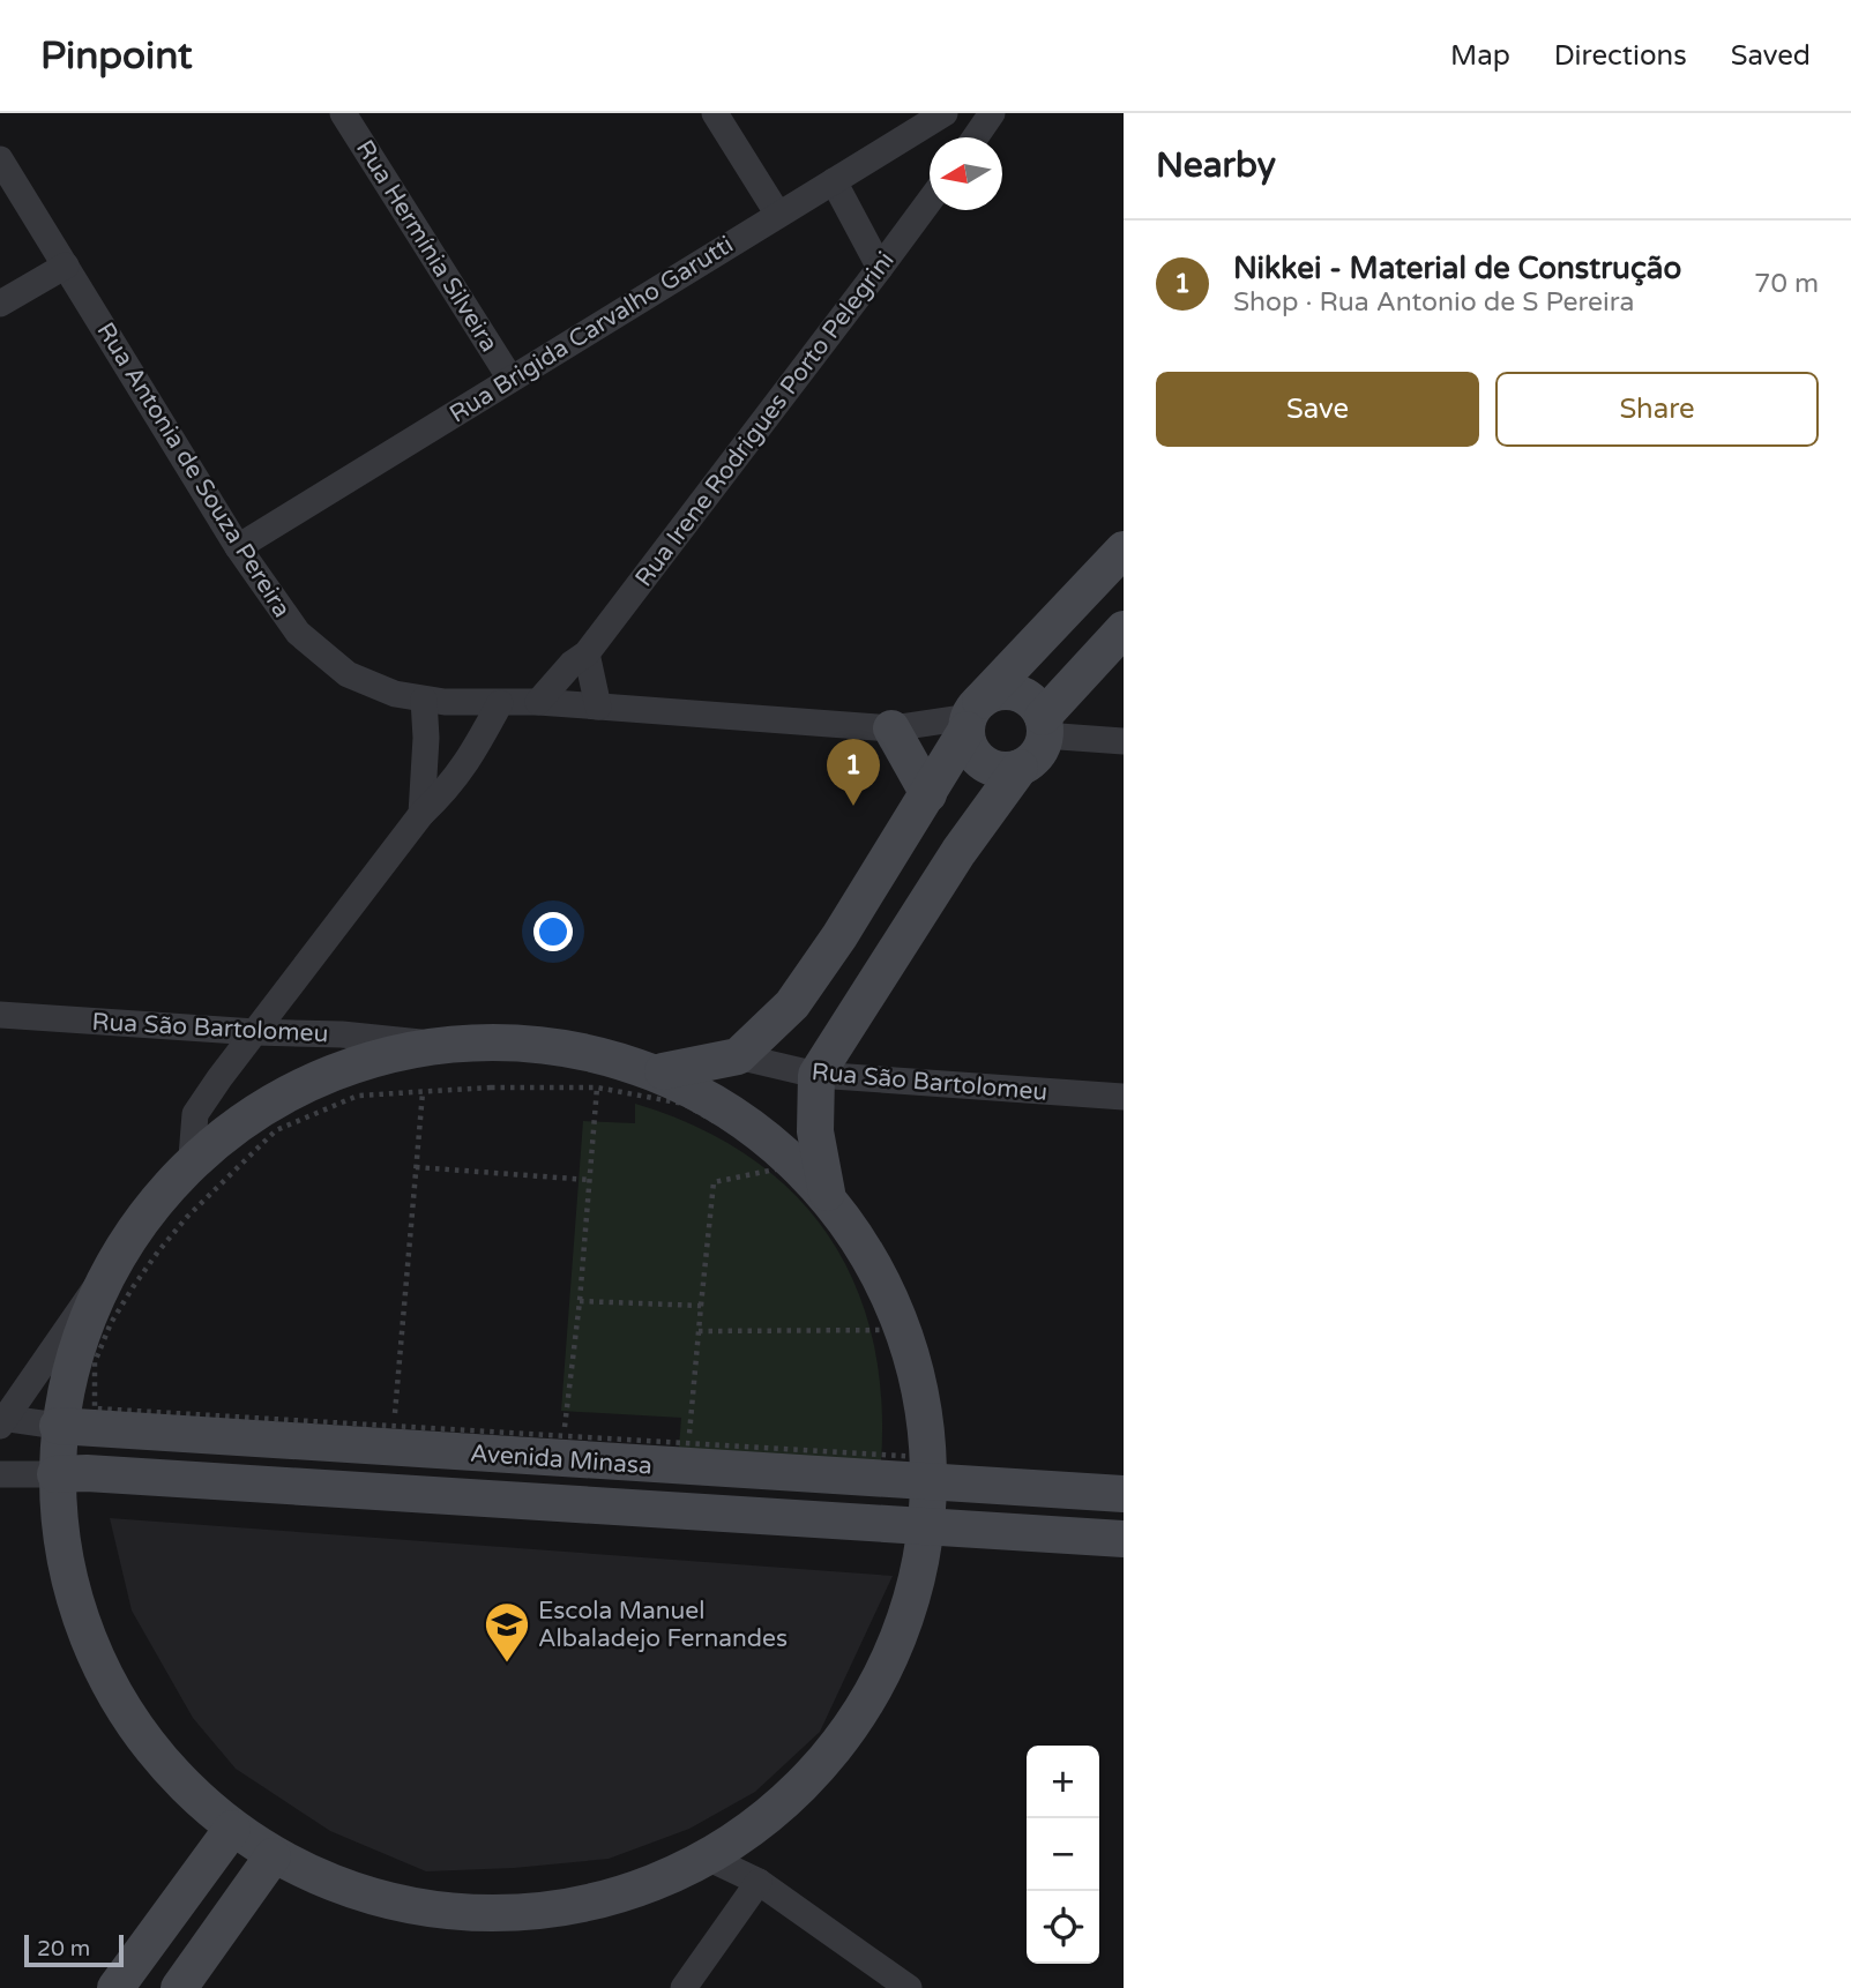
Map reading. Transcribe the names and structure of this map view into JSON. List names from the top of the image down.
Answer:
{
  "streets": {
    "main road": ["Avenida Minasa"],
    "street": [
      "Rua Hermínia Silveira",
      "Rua Brigida Carvalho Garutti",
      "Rua Irene Rodrigues Porto Pelegrini",
      "Rua Antonia de Souza Pereira",
      "Rua São Bartolomeu"
    ]
  },
  "crossings": [
    ["Rua Hermínia Silveira", "Rua Brigida Carvalho Garutti"],
    ["Rua Brigida Carvalho Garutti", "Rua Antonia de Souza Pereira"]
  ],
  "places": {
    "school or university": ["Escola Manuel Albaladejo Fernandes"]
  },
  "scale_bar": "20 m",
  "north": "left",
  "page": {
    "header": "Pinpoint",
    "nav": ["Map", "Directions", "Saved"],
    "heading": "Nearby",
    "list": [
      {
        "mark": "1",
        "name": "Nikkei - Material de Construção",
        "note": "Shop · Rua Antonio de S Pereira",
        "value": "70 m"
      }
    ],
    "buttons": ["Save", "Share"],
    "pins": "1",
    "map_buttons": ["+", "−"],
    "scale": "20 m"
  }
}
